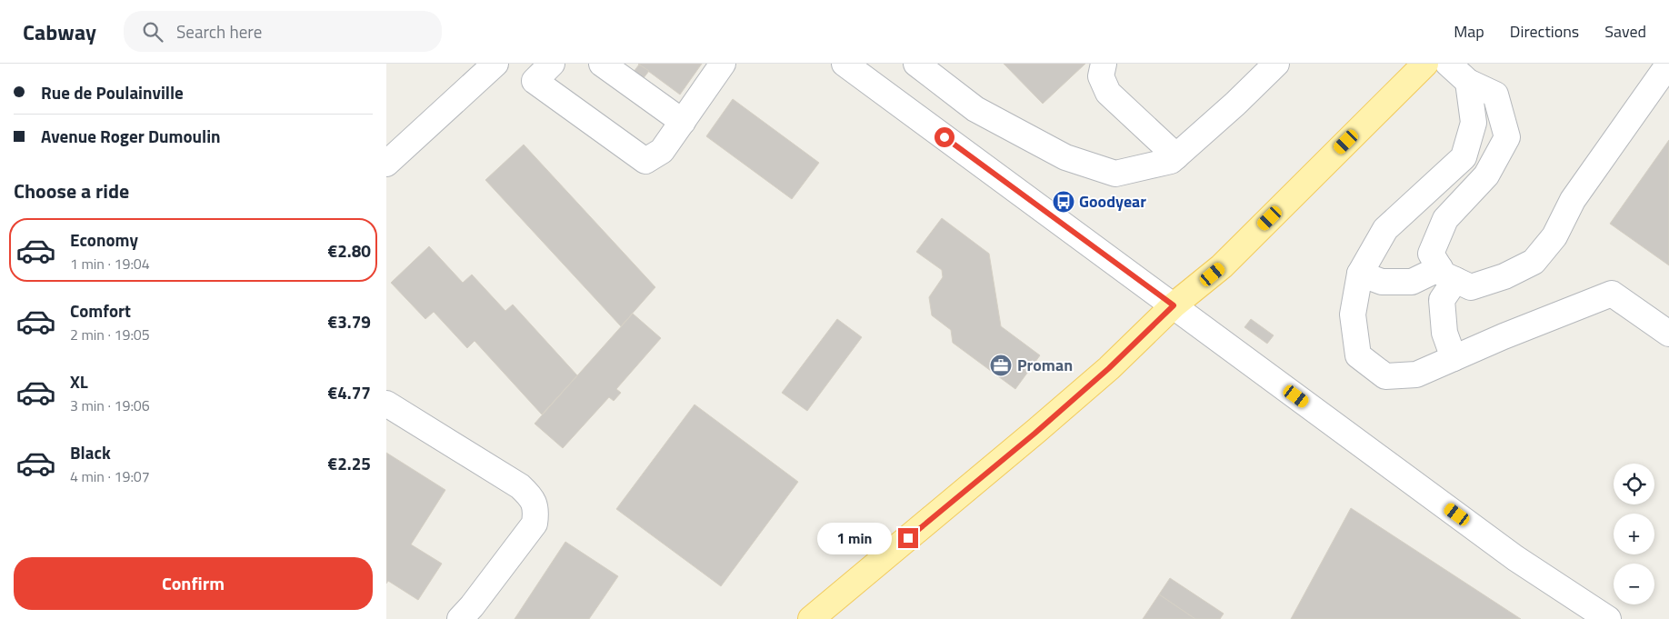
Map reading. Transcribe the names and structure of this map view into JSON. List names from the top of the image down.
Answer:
{
  "places": {
    "bus stop": ["Goodyear"],
    "office": ["Proman"]
  },
  "page": {
    "header": "Cabway",
    "search": "Search here",
    "nav": ["Map", "Directions", "Saved"],
    "banner": ["Rue de Poulainville", "Avenue Roger Dumoulin"],
    "heading": "Choose a ride",
    "list": [
      {
        "name": "Economy",
        "note": "1 min · 19:04",
        "value": "€2.80"
      },
      {
        "name": "Comfort",
        "note": "2 min · 19:05",
        "value": "€3.79"
      },
      {
        "name": "XL",
        "note": "3 min · 19:06",
        "value": "€4.77"
      },
      {
        "name": "Black",
        "note": "4 min · 19:07",
        "value": "€2.25"
      }
    ],
    "map_buttons": ["+", "−"],
    "bubble": "1 min",
    "buttons": "Confirm"
  }
}
